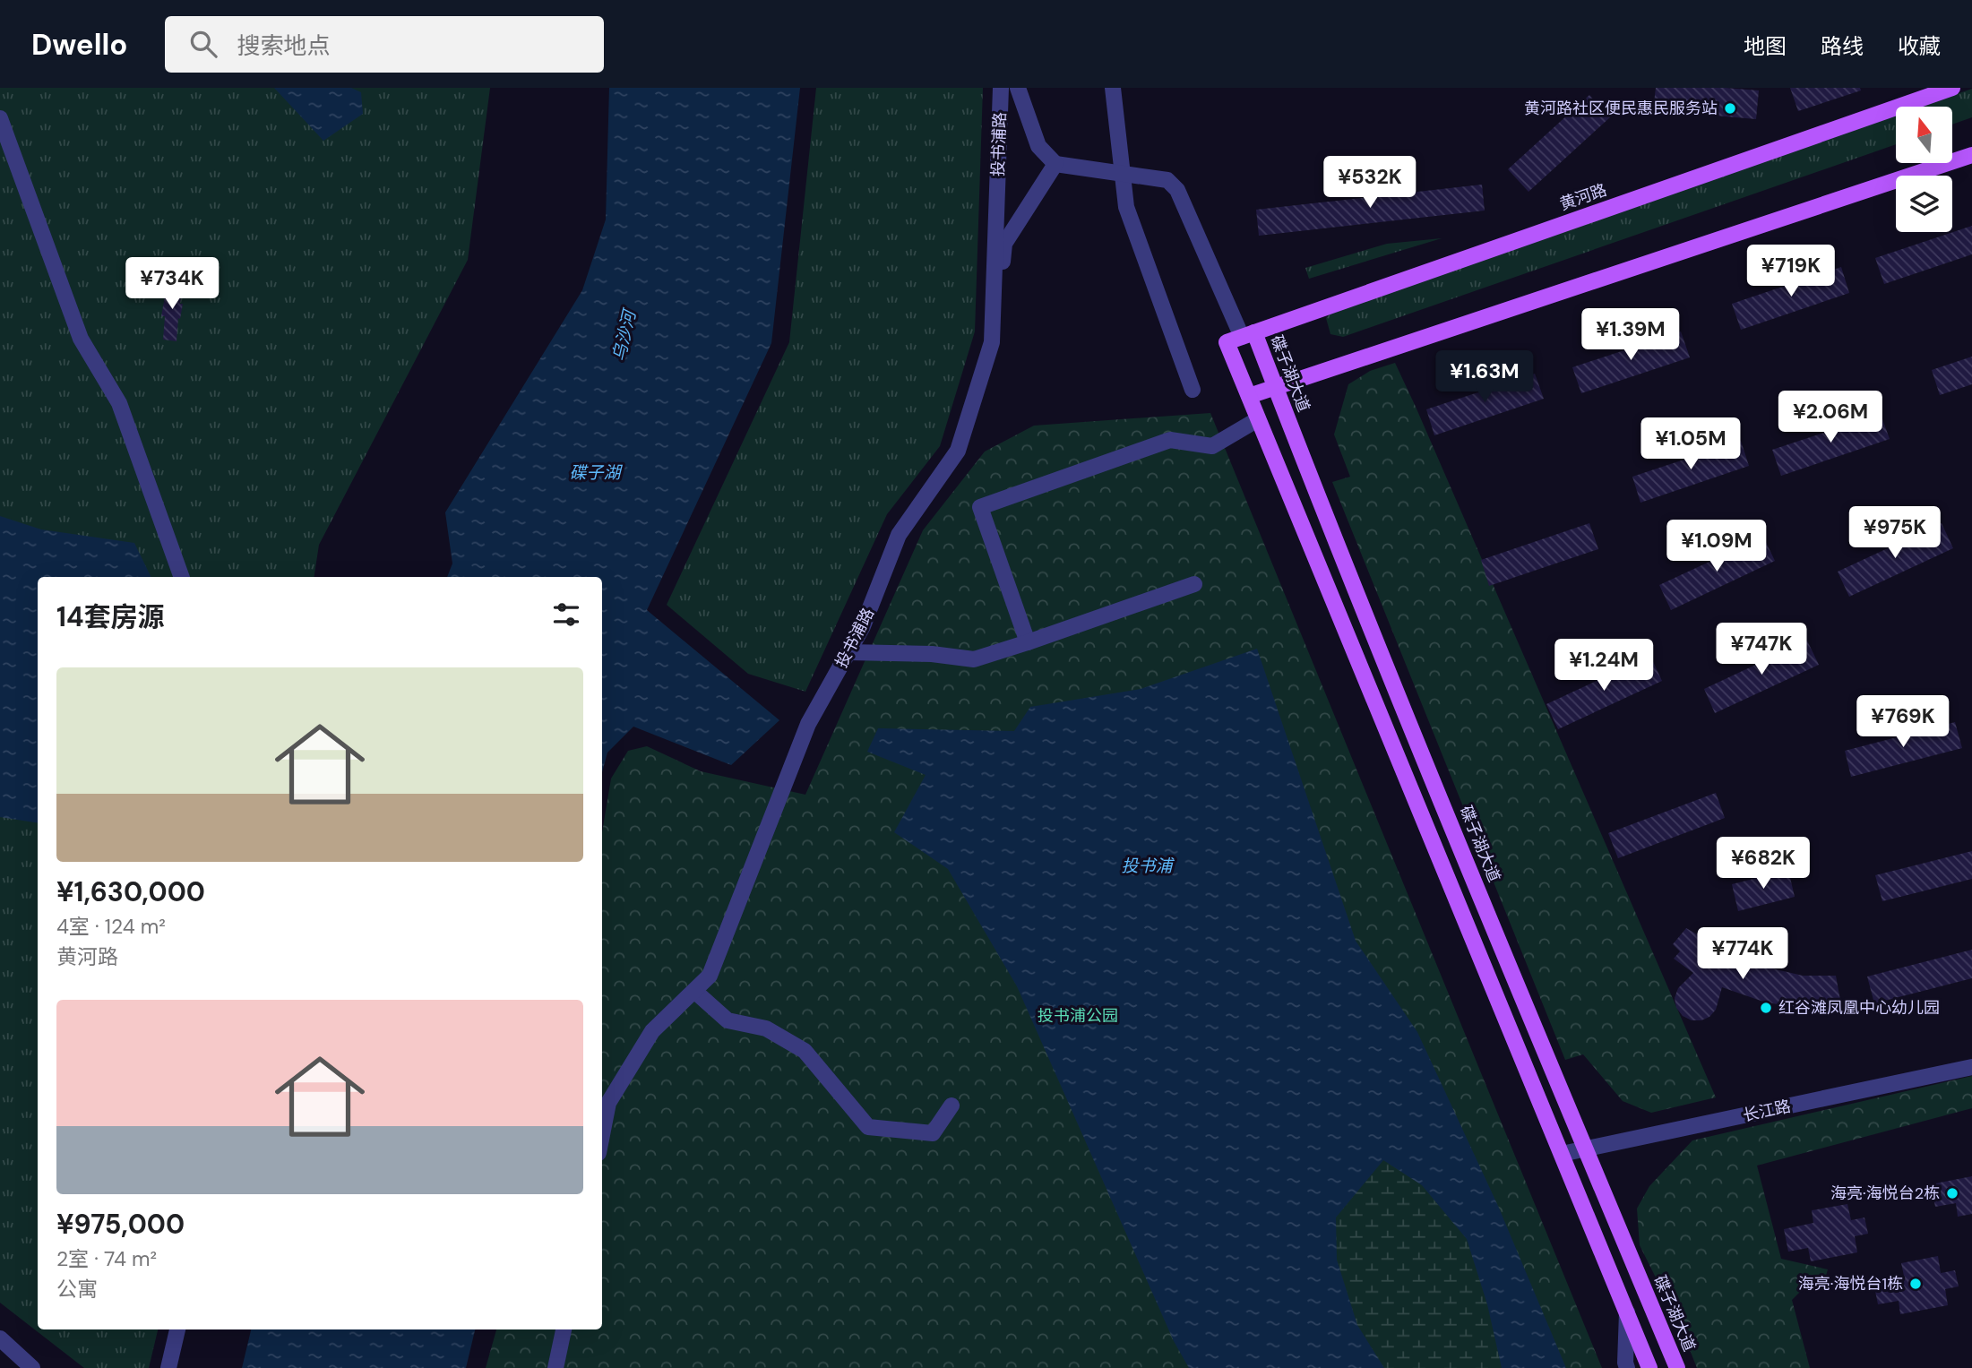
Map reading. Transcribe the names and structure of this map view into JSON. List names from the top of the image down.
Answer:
{
  "streets": {
    "main road": ["黄河路", "碟子湖大道"],
    "street": ["投书浦路", "长江路"]
  },
  "crossings": [
    ["黄河路", "碟子湖大道"],
    ["碟子湖大道", "长江路"]
  ],
  "water": ["乌沙河", "碟子湖", "投书浦"],
  "parks": ["投书浦公园"],
  "places": [
    "黄河路社区便民惠民服务站",
    "红谷滩凤凰中心幼儿园",
    "海亮·海悦台2栋",
    "海亮·海悦台1栋"
  ],
  "north": "top",
  "page": {
    "header": "Dwello",
    "search": "搜索地点",
    "nav": ["地图", "路线", "收藏"],
    "price": [
      "¥532K",
      "¥719K",
      "¥734K",
      "¥1.39M",
      "¥1.63M",
      "¥2.06M",
      "¥1.05M",
      "¥975K",
      "¥1.09M",
      "¥747K",
      "¥1.24M",
      "¥769K",
      "¥682K",
      "¥774K"
    ],
    "heading": "14套房源",
    "list": [
      {
        "name": "¥1,630,000",
        "note": "4室 · 124 m² · 黄河路"
      },
      {
        "name": "¥975,000",
        "note": "2室 · 74 m² · 公寓"
      }
    ]
  }
}
